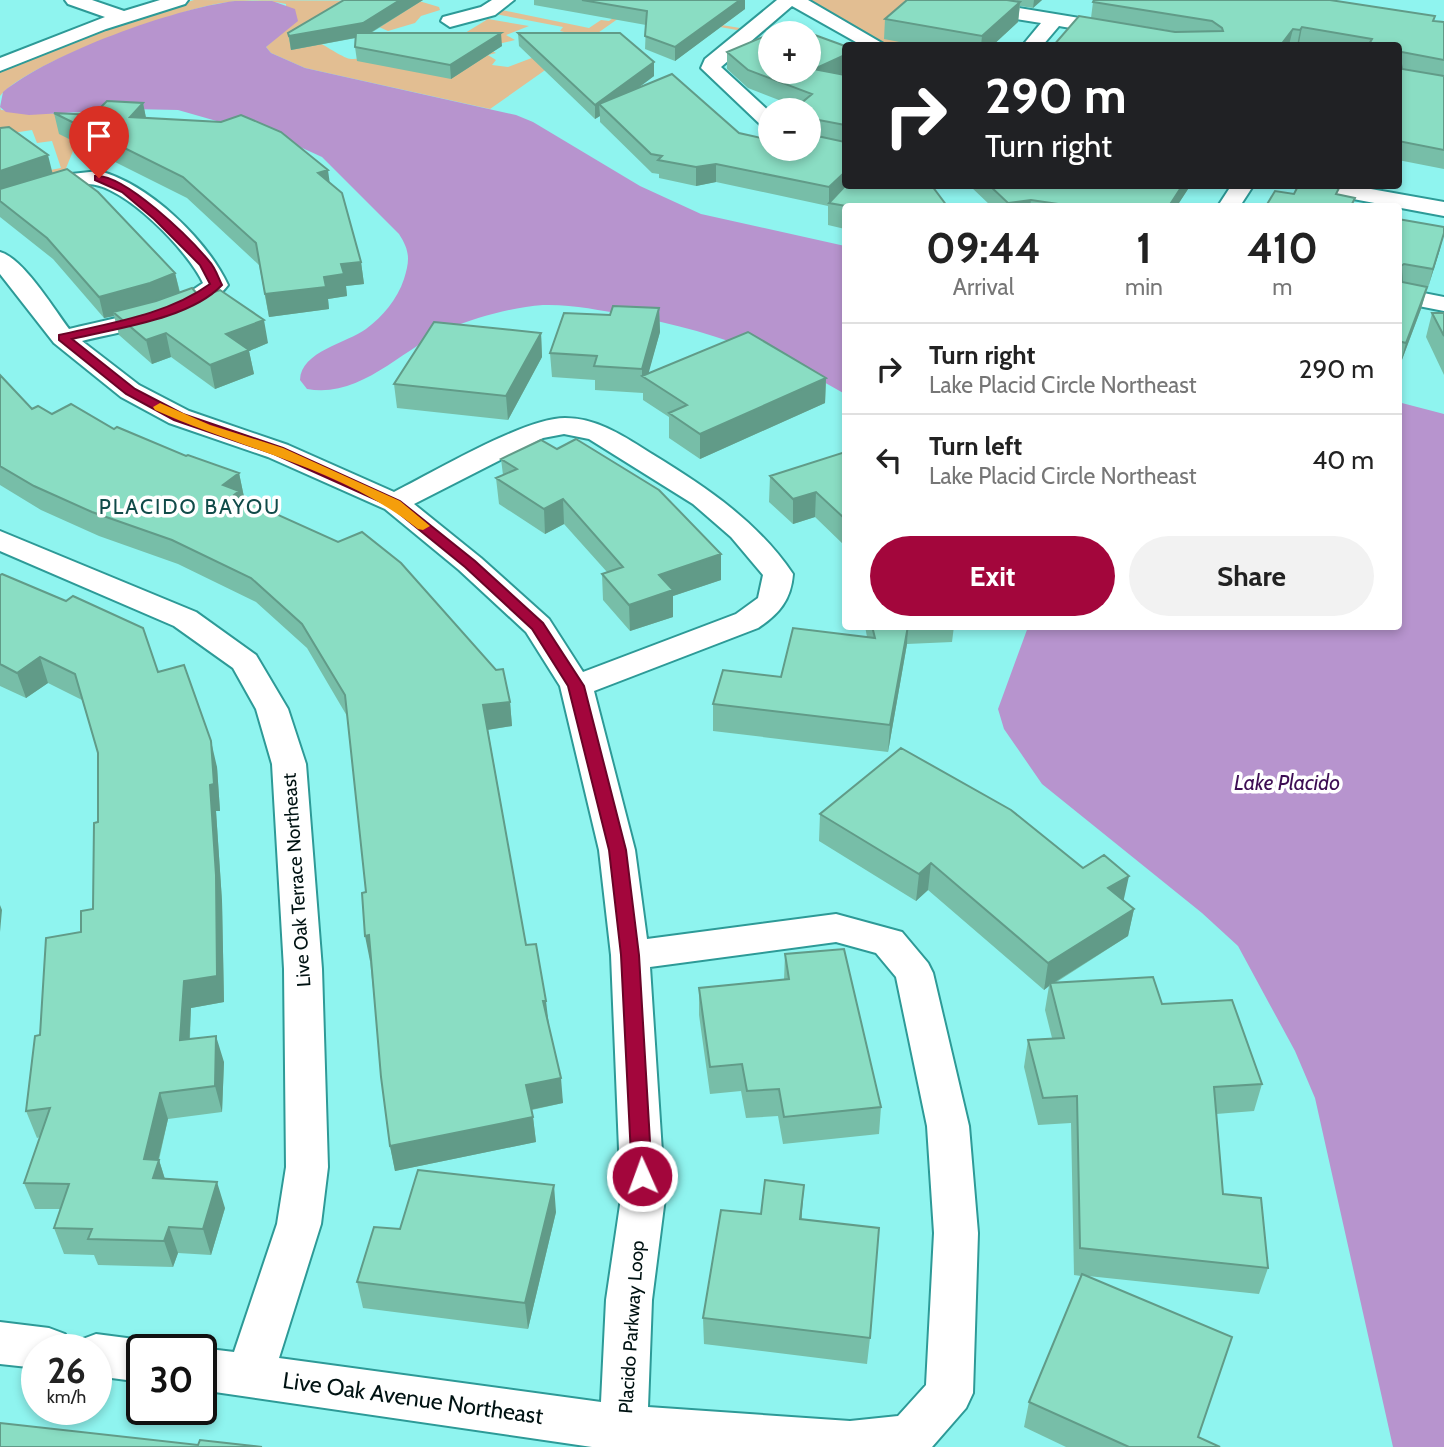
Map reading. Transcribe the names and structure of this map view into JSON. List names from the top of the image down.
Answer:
{
  "streets": {
    "street": ["Live Oak Terrace Northeast", "Placido Parkway Loop", "Live Oak Avenue Northeast"]
  },
  "crossings": [
    ["Live Oak Terrace Northeast", "Live Oak Avenue Northeast"],
    ["Placido Parkway Loop", "Live Oak Avenue Northeast"]
  ],
  "districts": ["PLACIDO BAYOU"],
  "water": ["Lake Placido"],
  "page": {
    "map_buttons": ["+", "−"],
    "turn": ["290 m", "Turn right"],
    "eta": [
      "09:44",
      "Arrival",
      "1",
      "min",
      "410",
      "m"
    ],
    "list": [
      {
        "name": "Turn right",
        "note": "Lake Placid Circle Northeast",
        "value": "290 m"
      },
      {
        "name": "Turn left",
        "note": "Lake Placid Circle Northeast",
        "value": "40 m"
      }
    ],
    "buttons": ["Exit", "Share"],
    "speed": "26 km/h",
    "limit": "30"
  }
}
